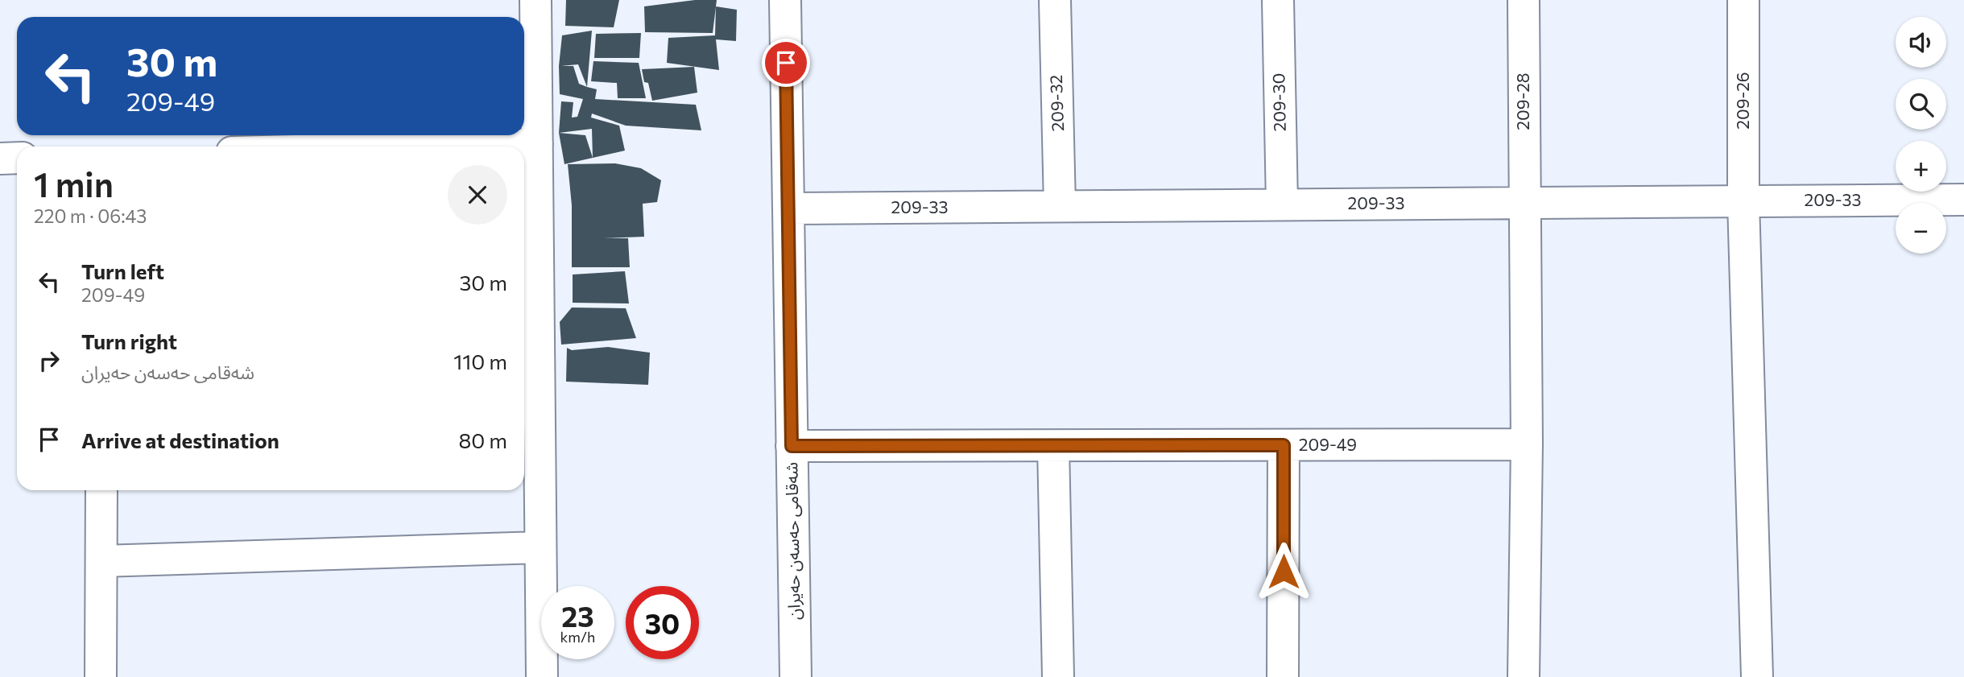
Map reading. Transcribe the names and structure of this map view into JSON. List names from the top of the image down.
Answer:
{
  "streets": {
    "street": [
      "209-26",
      "209-28",
      "209-30",
      "209-32",
      "209-33",
      "209-49",
      "شەقامی حەسەن حەیران"
    ]
  },
  "crossings": [
    ["209-26", "209-33"],
    ["209-28", "209-33"],
    ["209-28", "209-49"],
    ["209-30", "209-33"],
    ["209-32", "209-33"],
    ["209-33", "شەقامی حەسەن حەیران"],
    ["209-49", "شەقامی حەسەن حەیران"]
  ],
  "page": {
    "map_buttons": ["+", "−"],
    "turn": ["30 m", "209-49"],
    "heading": ["1 min", "220 m · 06:43"],
    "list": [
      {
        "name": "Turn left",
        "note": "209-49",
        "value": "30 m"
      },
      {
        "name": "Turn right",
        "note": "شەقامی حەسەن حەیران",
        "value": "110 m"
      },
      {
        "name": "Arrive at destination",
        "value": "80 m"
      }
    ],
    "speed": "23 km/h",
    "limit": "30"
  }
}
